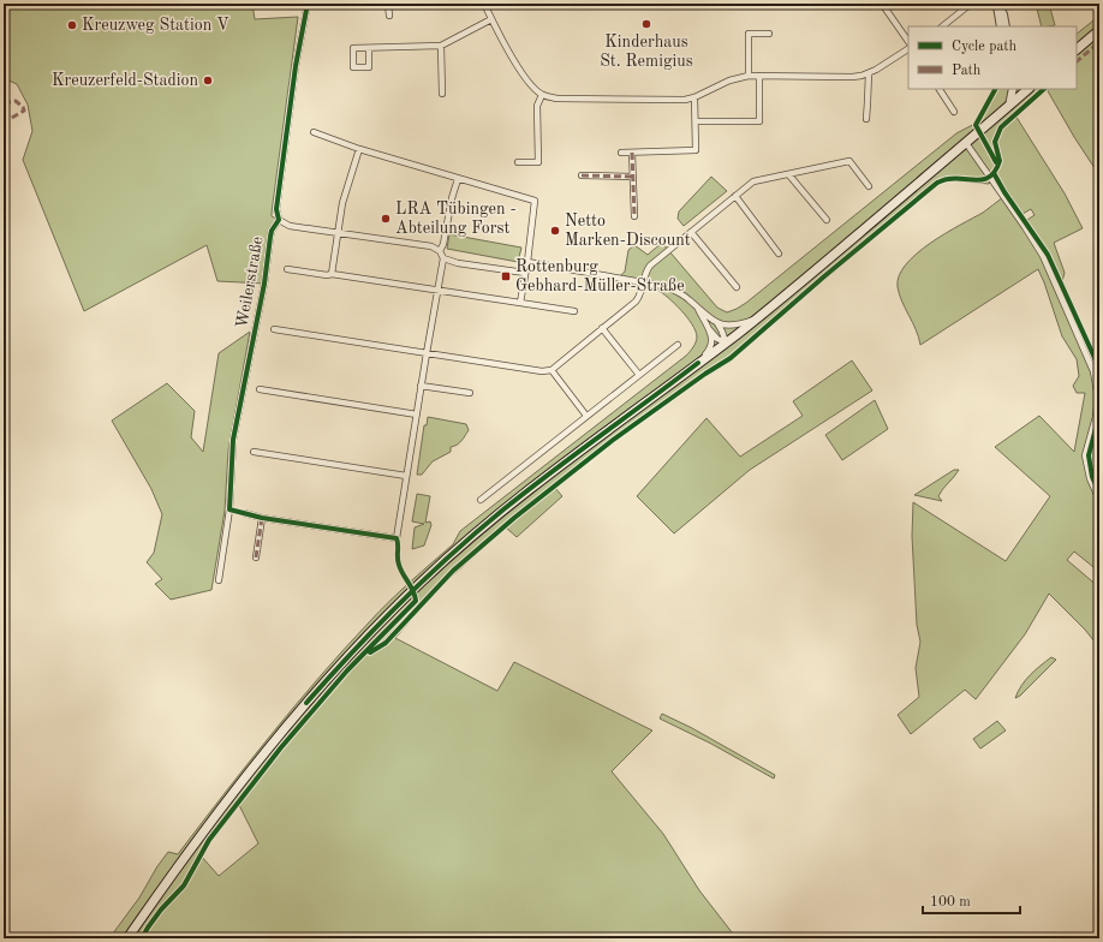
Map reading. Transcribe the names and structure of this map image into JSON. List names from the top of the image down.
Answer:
{
  "streets": {
    "street": ["Weilerstraße"]
  },
  "places": {
    "other": [
      "Kinderhaus St. Remigius",
      "Kreuzweg Station V",
      "Kreuzerfeld-Stadion",
      "LRA Tübingen - Abteilung Forst",
      "Netto Marken-Discount"
    ],
    "transit": ["Rottenburg Gebhard-Müller-Straße"]
  },
  "legend": ["Cycle path", "Path"],
  "scale_bar": "100 m"
}
